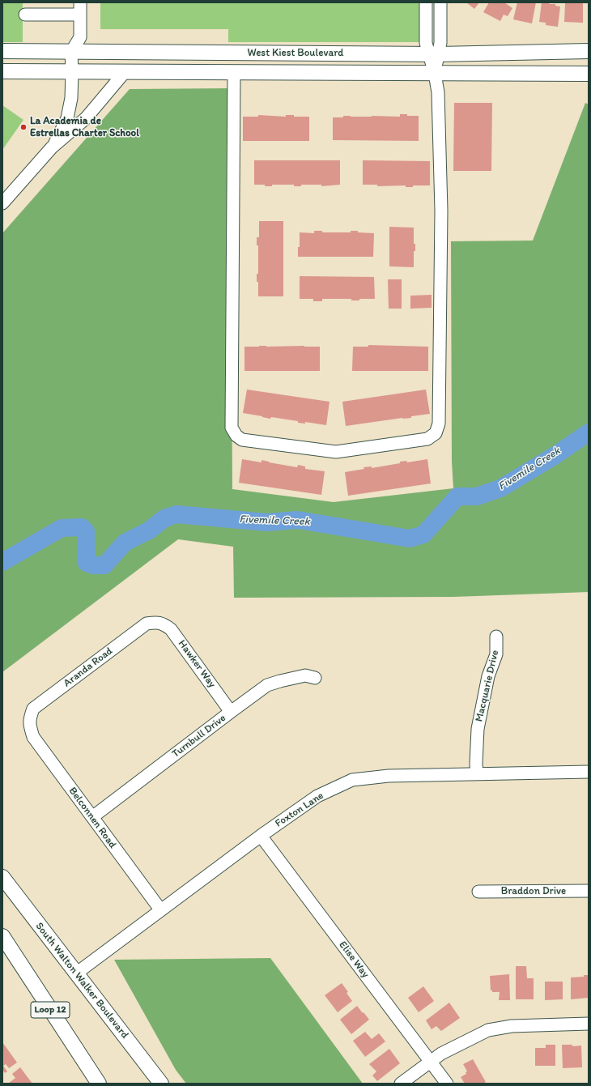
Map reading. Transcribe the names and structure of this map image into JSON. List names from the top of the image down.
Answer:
{
  "streets": {
    "main road": ["West Kiest Boulevard", "South Walton Walker Boulevard", "Loop 12"],
    "street": [
      "Hawker Way",
      "Aranda Road",
      "Macquarie Drive",
      "Turnbull Drive",
      "Foxton Lane",
      "Belconnen Road",
      "Braddon Drive",
      "Elise Way"
    ]
  },
  "crossings": [
    ["Hawker Way", "Aranda Road"],
    ["Hawker Way", "Turnbull Drive"],
    ["Aranda Road", "Belconnen Road"],
    ["Macquarie Drive", "Foxton Lane"],
    ["Turnbull Drive", "Belconnen Road"],
    ["Foxton Lane", "Belconnen Road"],
    ["Foxton Lane", "Elise Way"],
    ["Foxton Lane", "South Walton Walker Boulevard"]
  ],
  "water": ["Fivemile Creek"],
  "places": ["La Academia de Estrellas Charter School"]
}
